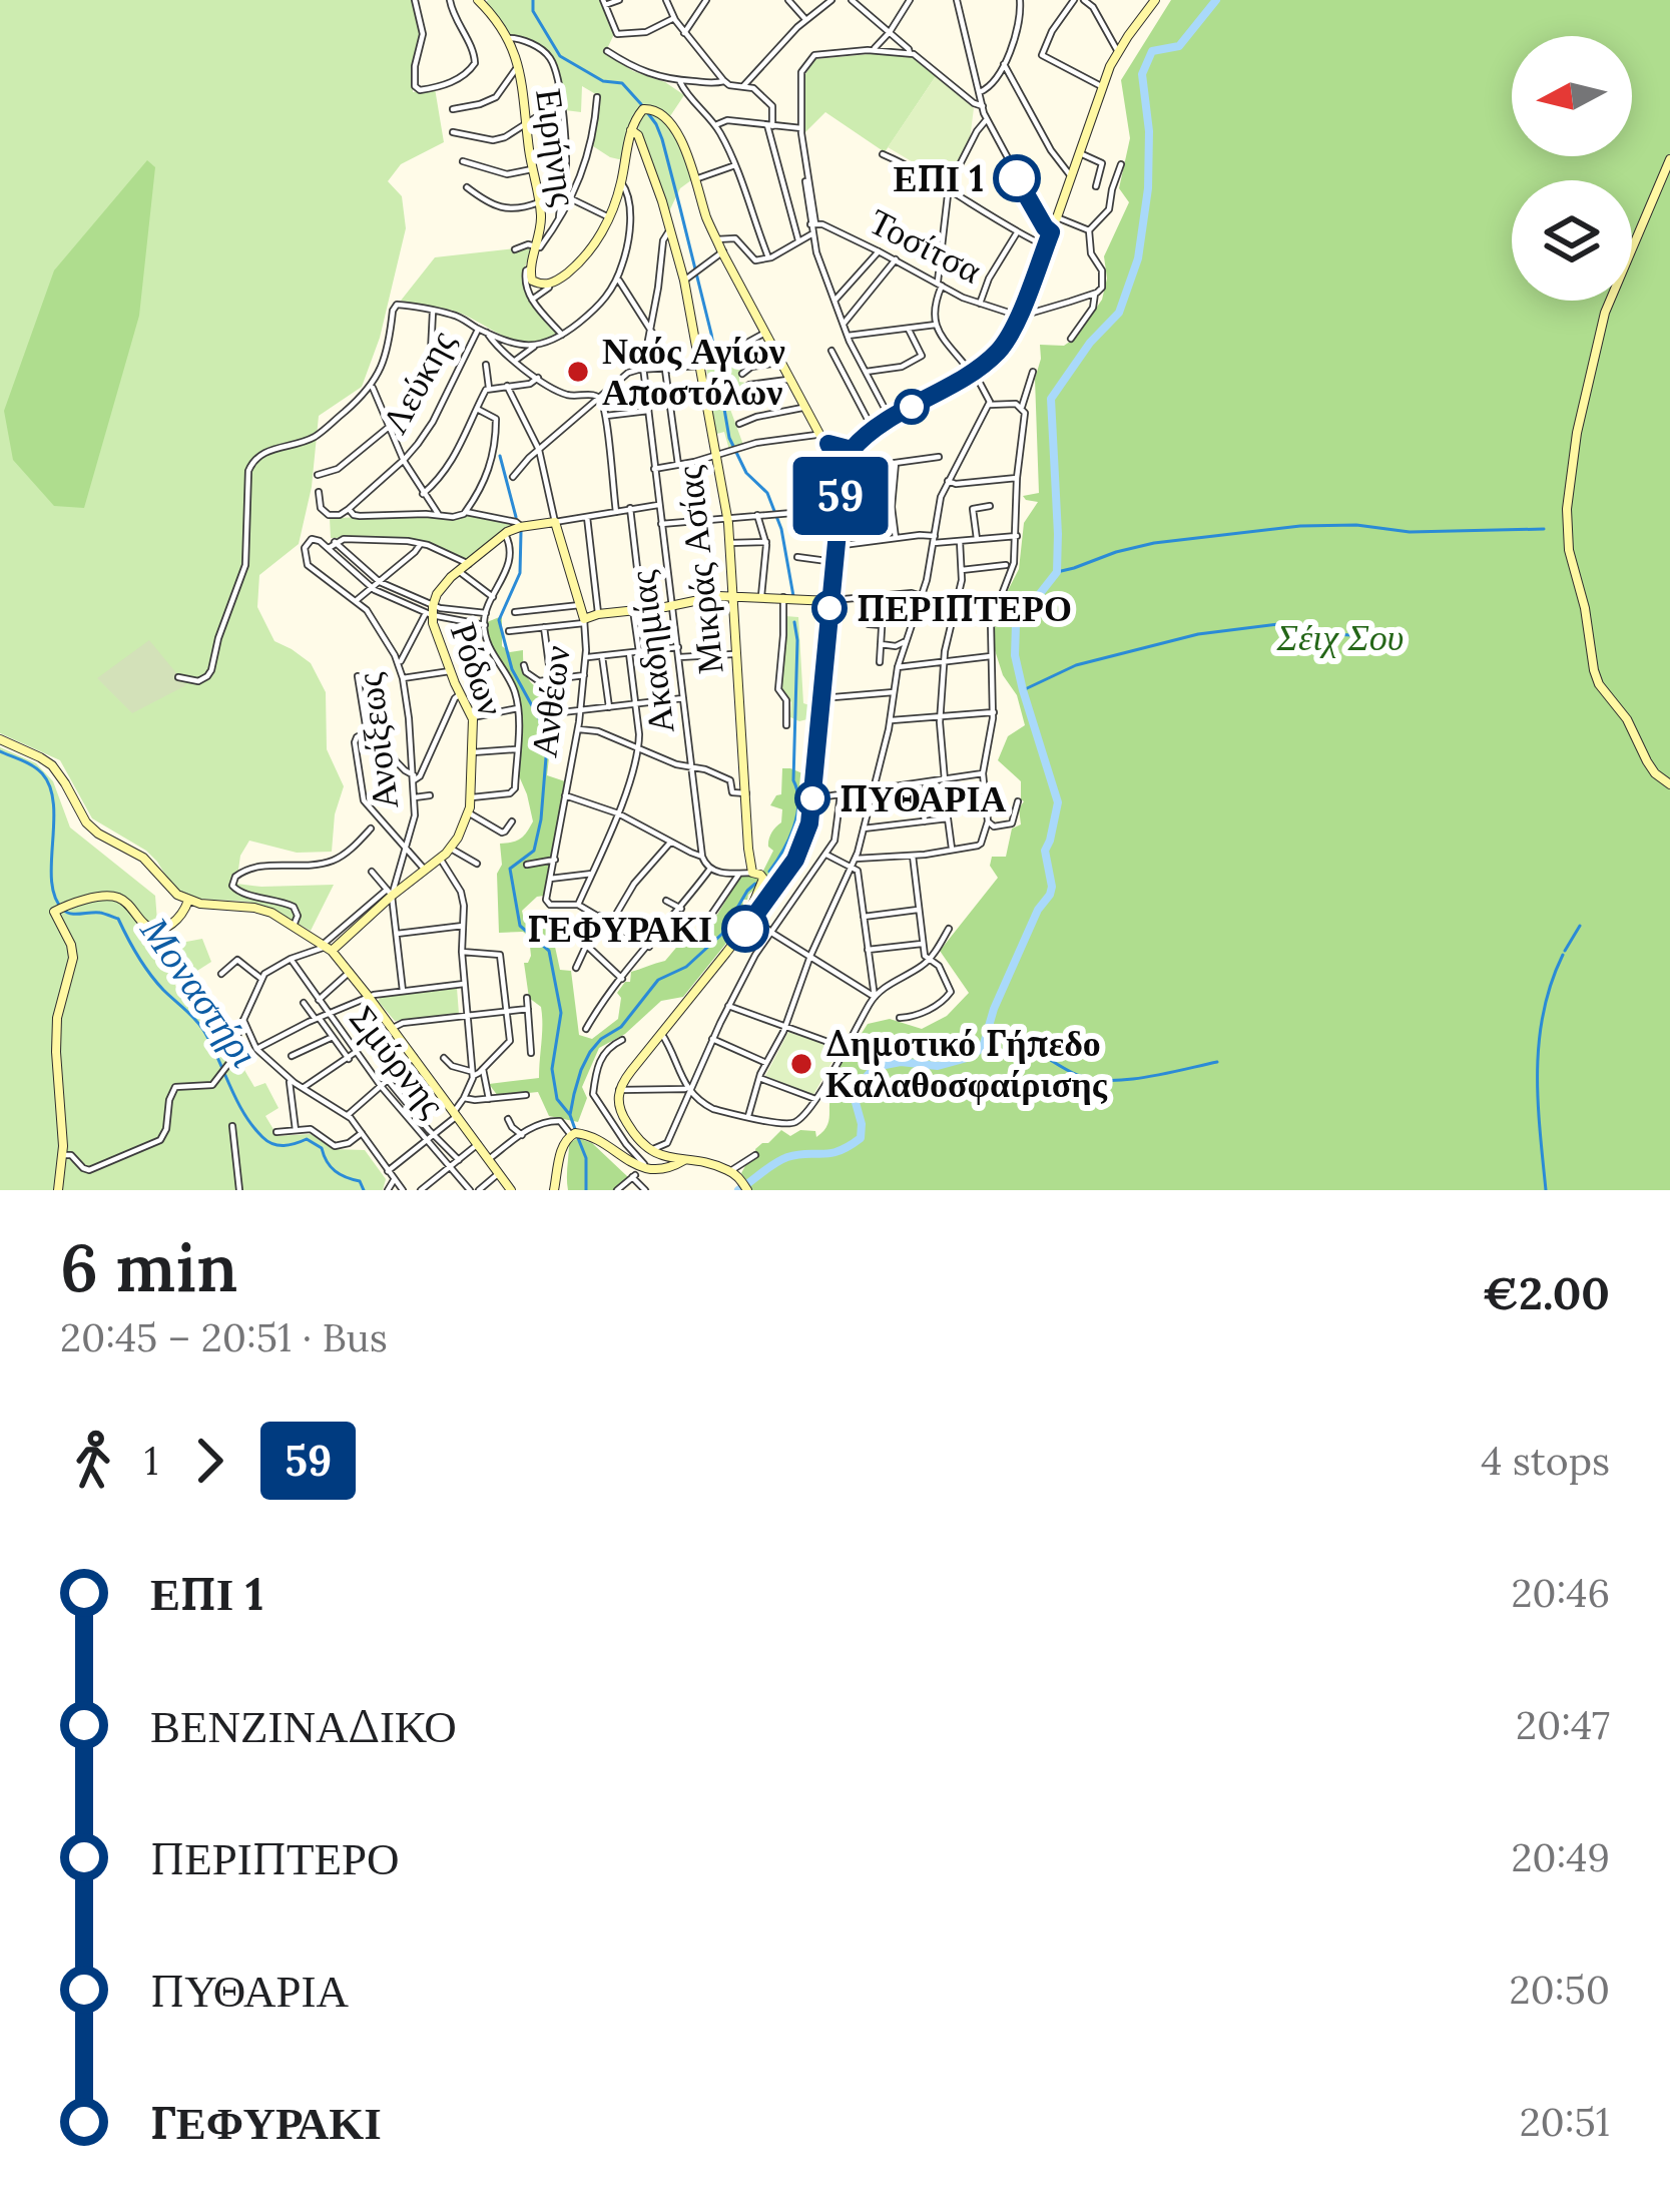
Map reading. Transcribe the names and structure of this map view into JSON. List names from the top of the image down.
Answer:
{
  "streets": {
    "street": [
      "Ειρήνης",
      "Τοσίτσα",
      "Λεύκης",
      "Μικράς Ασίας",
      "Ακαδημίας",
      "Ρόδων",
      "Ανθέων",
      "Ανοίξεως",
      "Σμύρνης"
    ]
  },
  "crossings": [
    ["Ειρήνης", "Μικράς Ασίας"],
    ["Μικράς Ασίας", "Ακαδημίας"],
    ["Ακαδημίας", "Ρόδων"],
    ["Ρόδων", "Ανθέων"],
    ["Ρόδων", "Ανοίξεως"]
  ],
  "water": ["Μοναστήρι"],
  "parks": ["Σέιχ Σου"],
  "places": [
    "ΕΠΙ 1",
    "Ναός Αγίων Αποστόλων",
    "ΠΕΡΙΠΤΕΡΟ",
    "ΠΥΘΑΡΙΑ",
    "ΓΕΦΥΡΑΚΙ",
    "Δημοτικό Γήπεδο Καλαθοσφαίρισης"
  ],
  "lines": ["bus line 59"],
  "north": "left",
  "page": {
    "on_map": "59",
    "heading": ["6 min", "20:45 – 20:51 · Bus", "€2.00"],
    "legs": ["1", "59", "4 stops"],
    "list": [
      {
        "name": "ΕΠΙ 1",
        "value": "20:46"
      },
      {
        "name": "ΒΕΝΖΙΝΑΔΙΚΟ",
        "value": "20:47"
      },
      {
        "name": "ΠΕΡΙΠΤΕΡΟ",
        "value": "20:49"
      },
      {
        "name": "ΠΥΘΑΡΙΑ",
        "value": "20:50"
      },
      {
        "name": "ΓΕΦΥΡΑΚΙ",
        "value": "20:51"
      }
    ]
  }
}
